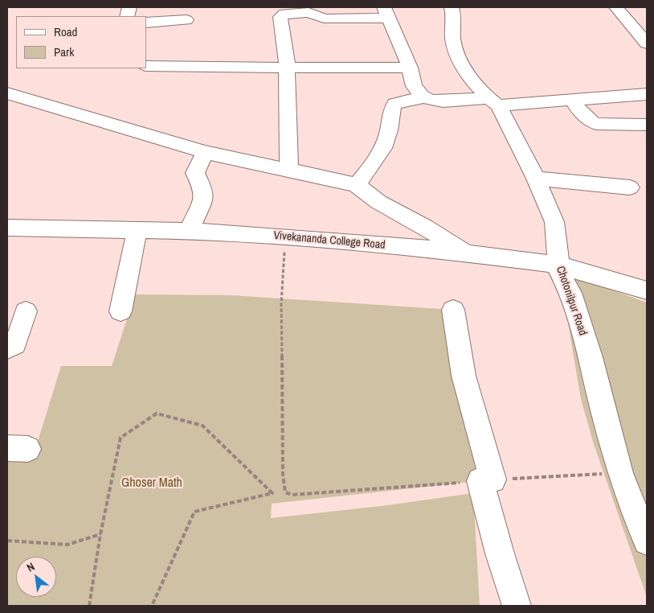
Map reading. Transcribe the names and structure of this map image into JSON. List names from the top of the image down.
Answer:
{
  "streets": {
    "street": ["Vivekananda College Road", "Chotonilpur Road"]
  },
  "crossings": [
    ["Vivekananda College Road", "Chotonilpur Road"]
  ],
  "parks": ["Ghoser Math"],
  "legend": ["Road", "Park"],
  "north": "top left"
}
